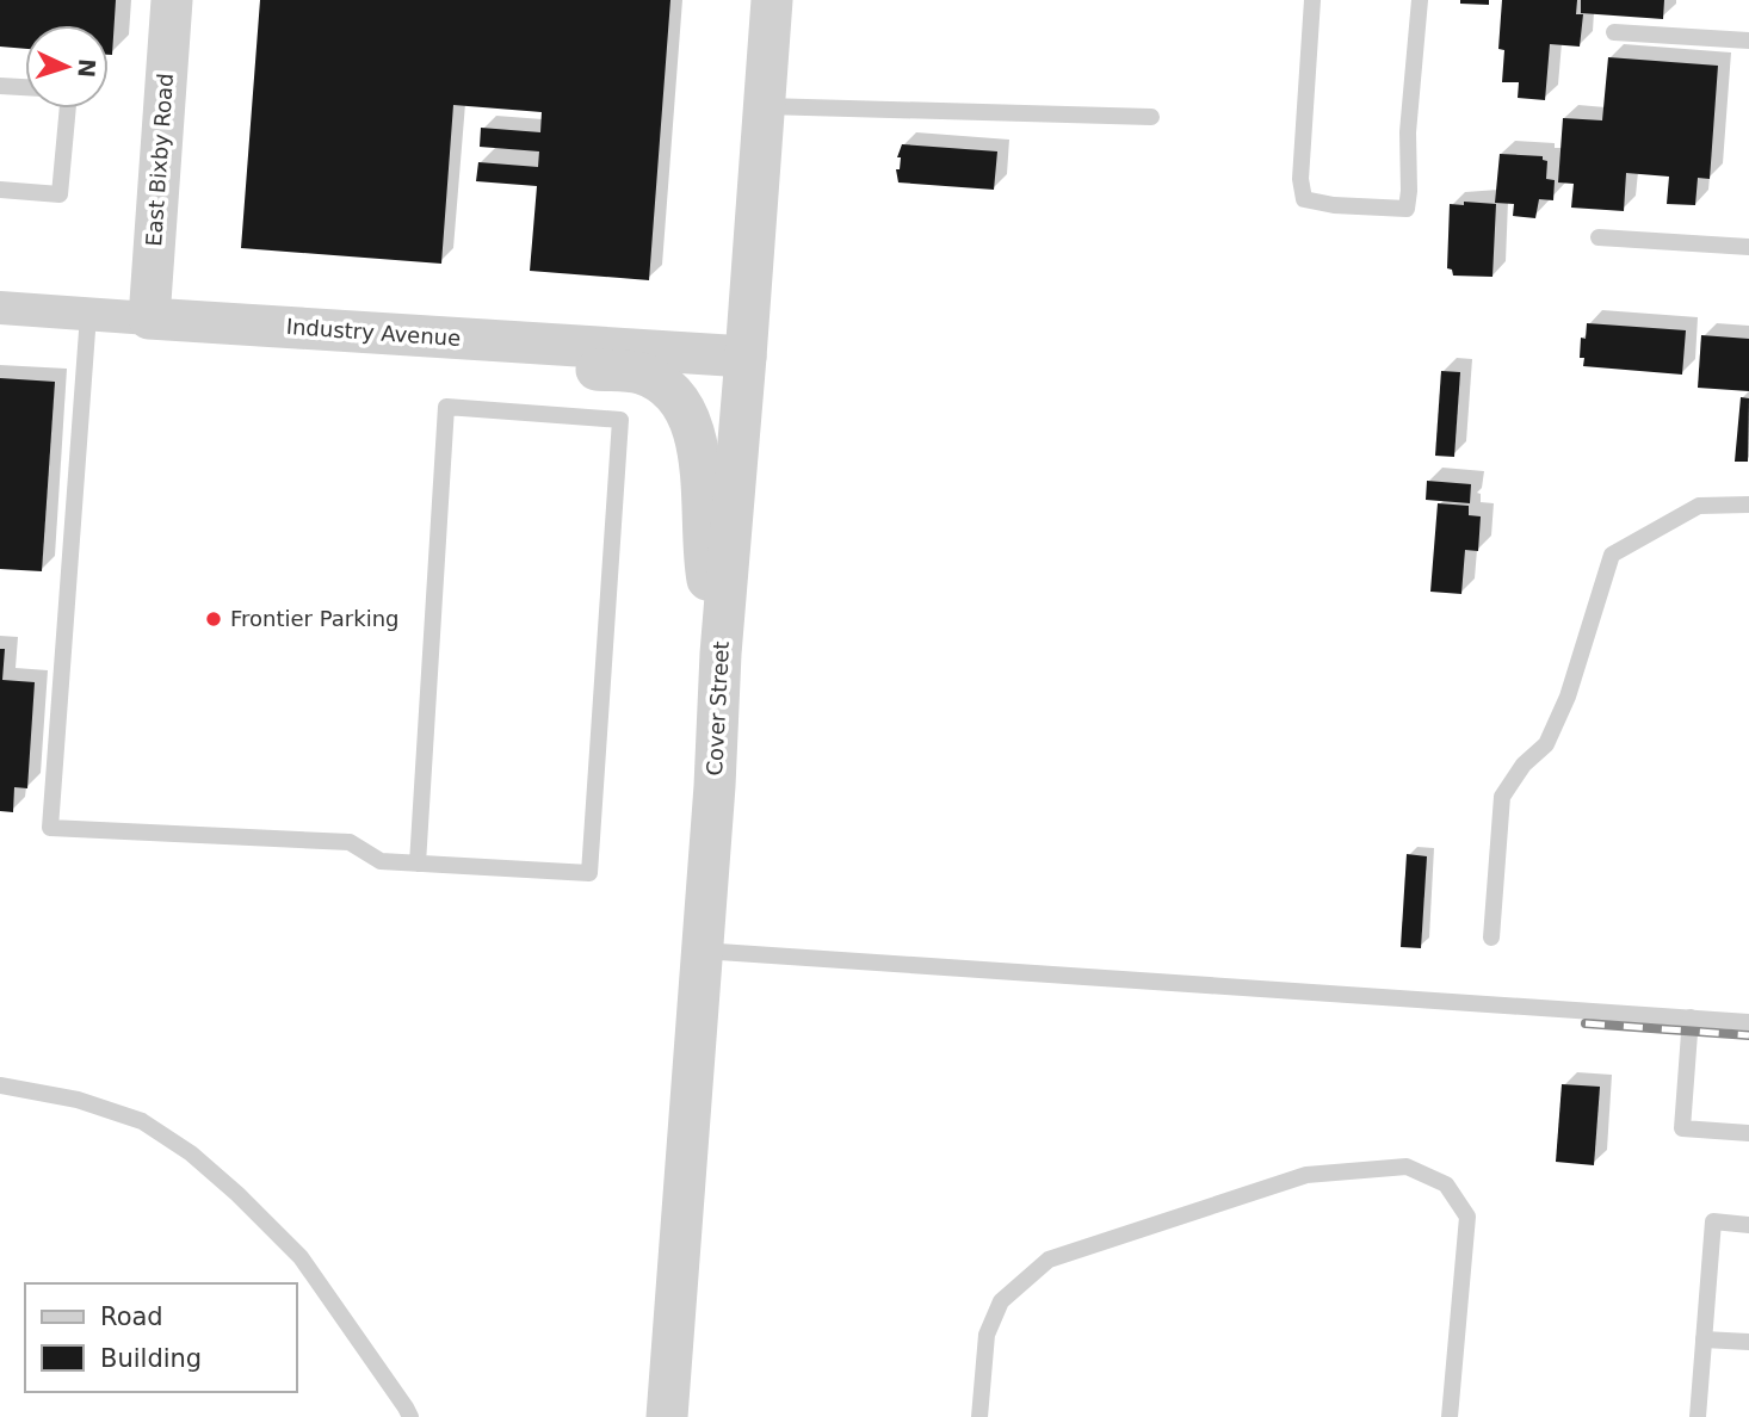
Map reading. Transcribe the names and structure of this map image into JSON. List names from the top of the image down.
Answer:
{
  "streets": {
    "street": ["East Bixby Road", "Industry Avenue", "Cover Street"]
  },
  "crossings": [
    ["East Bixby Road", "Industry Avenue"],
    ["Industry Avenue", "Cover Street"]
  ],
  "places": ["Frontier Parking"],
  "legend": ["Road", "Building"],
  "north": "right"
}
